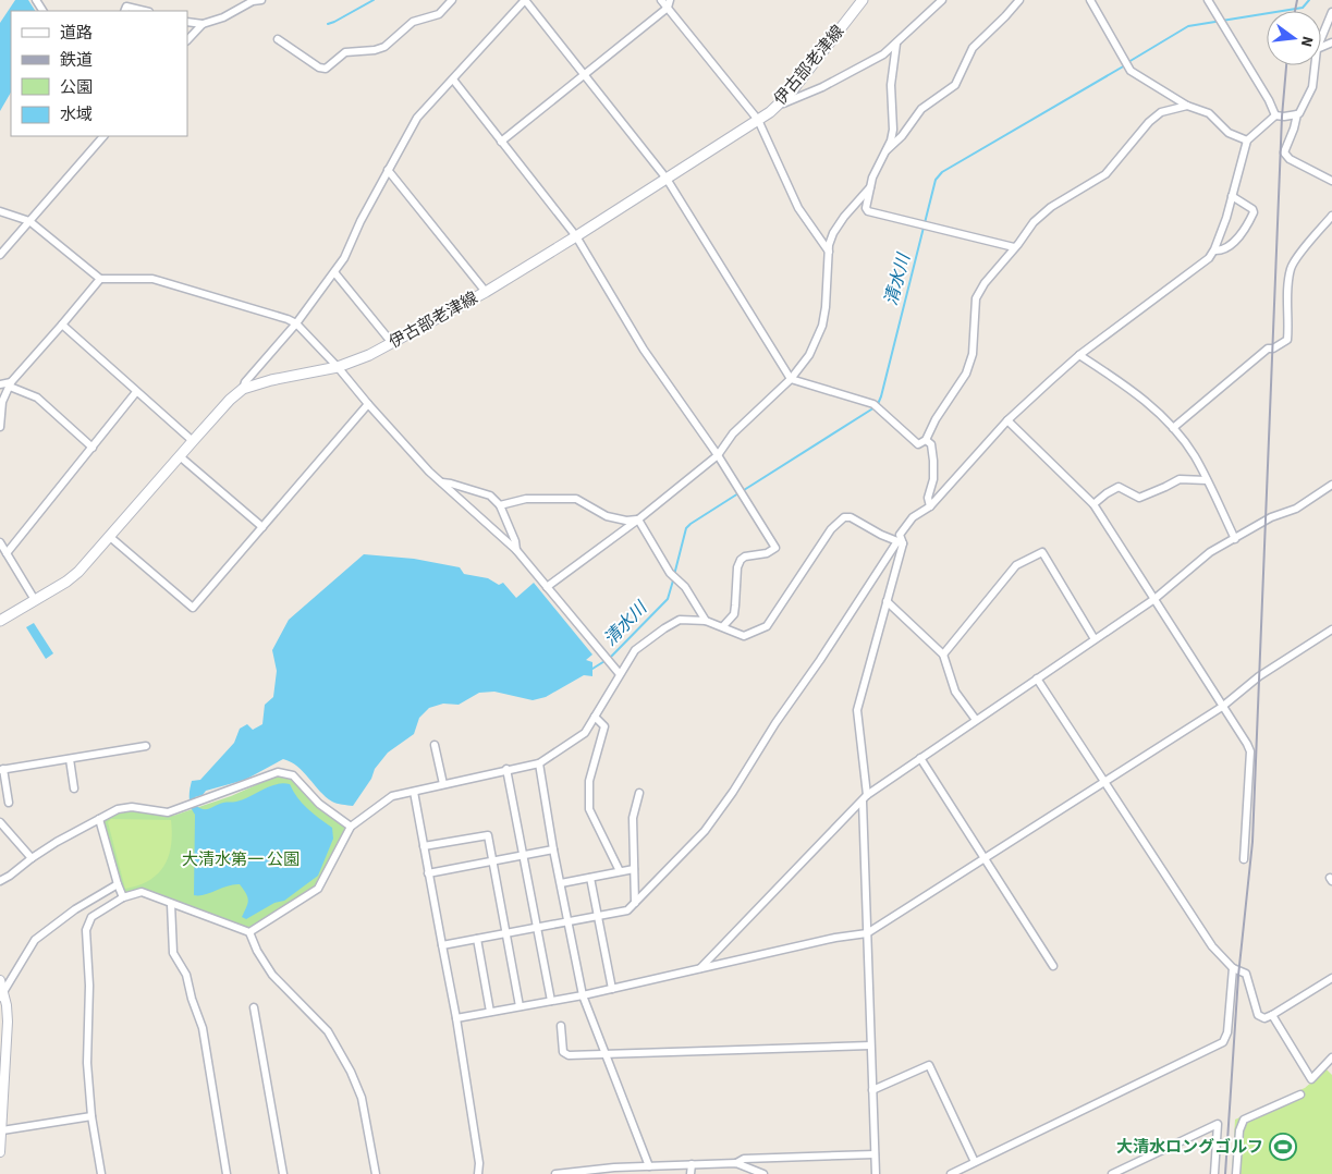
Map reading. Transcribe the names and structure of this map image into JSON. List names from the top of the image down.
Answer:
{
  "streets": {
    "main road": ["伊古部老津線"]
  },
  "water": ["清水川"],
  "parks": ["大清水第一 公園"],
  "places": {
    "sports": ["大清水ロングゴルフ"]
  },
  "legend": [
    "道路",
    "鉄道",
    "公園",
    "水域"
  ],
  "north": "right"
}
